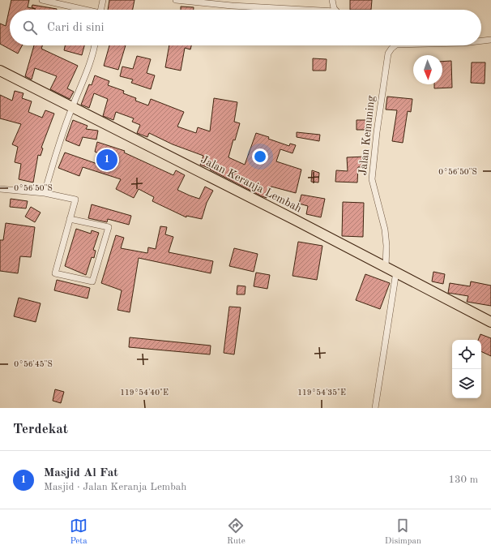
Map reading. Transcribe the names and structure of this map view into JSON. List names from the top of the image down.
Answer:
{
  "streets": {
    "main road": ["Jalan Keranja Lembah"],
    "street": ["Jalan Kemuning"]
  },
  "crossings": [
    ["Jalan Kemuning", "Jalan Keranja Lembah"]
  ],
  "north": "bottom",
  "page": {
    "search": "Cari di sini",
    "pins": "1",
    "heading": "Terdekat",
    "list": [
      {
        "mark": "1",
        "name": "Masjid Al Fat",
        "note": "Masjid · Jalan Keranja Lembah",
        "value": "130 m"
      }
    ],
    "nav": ["Peta", "Rute", "Disimpan"]
  },
  "coordinates": [
    "0°56'50\"S",
    "0°56'45\"S",
    "119°54'40\"E",
    "119°54'35\"E"
  ]
}
